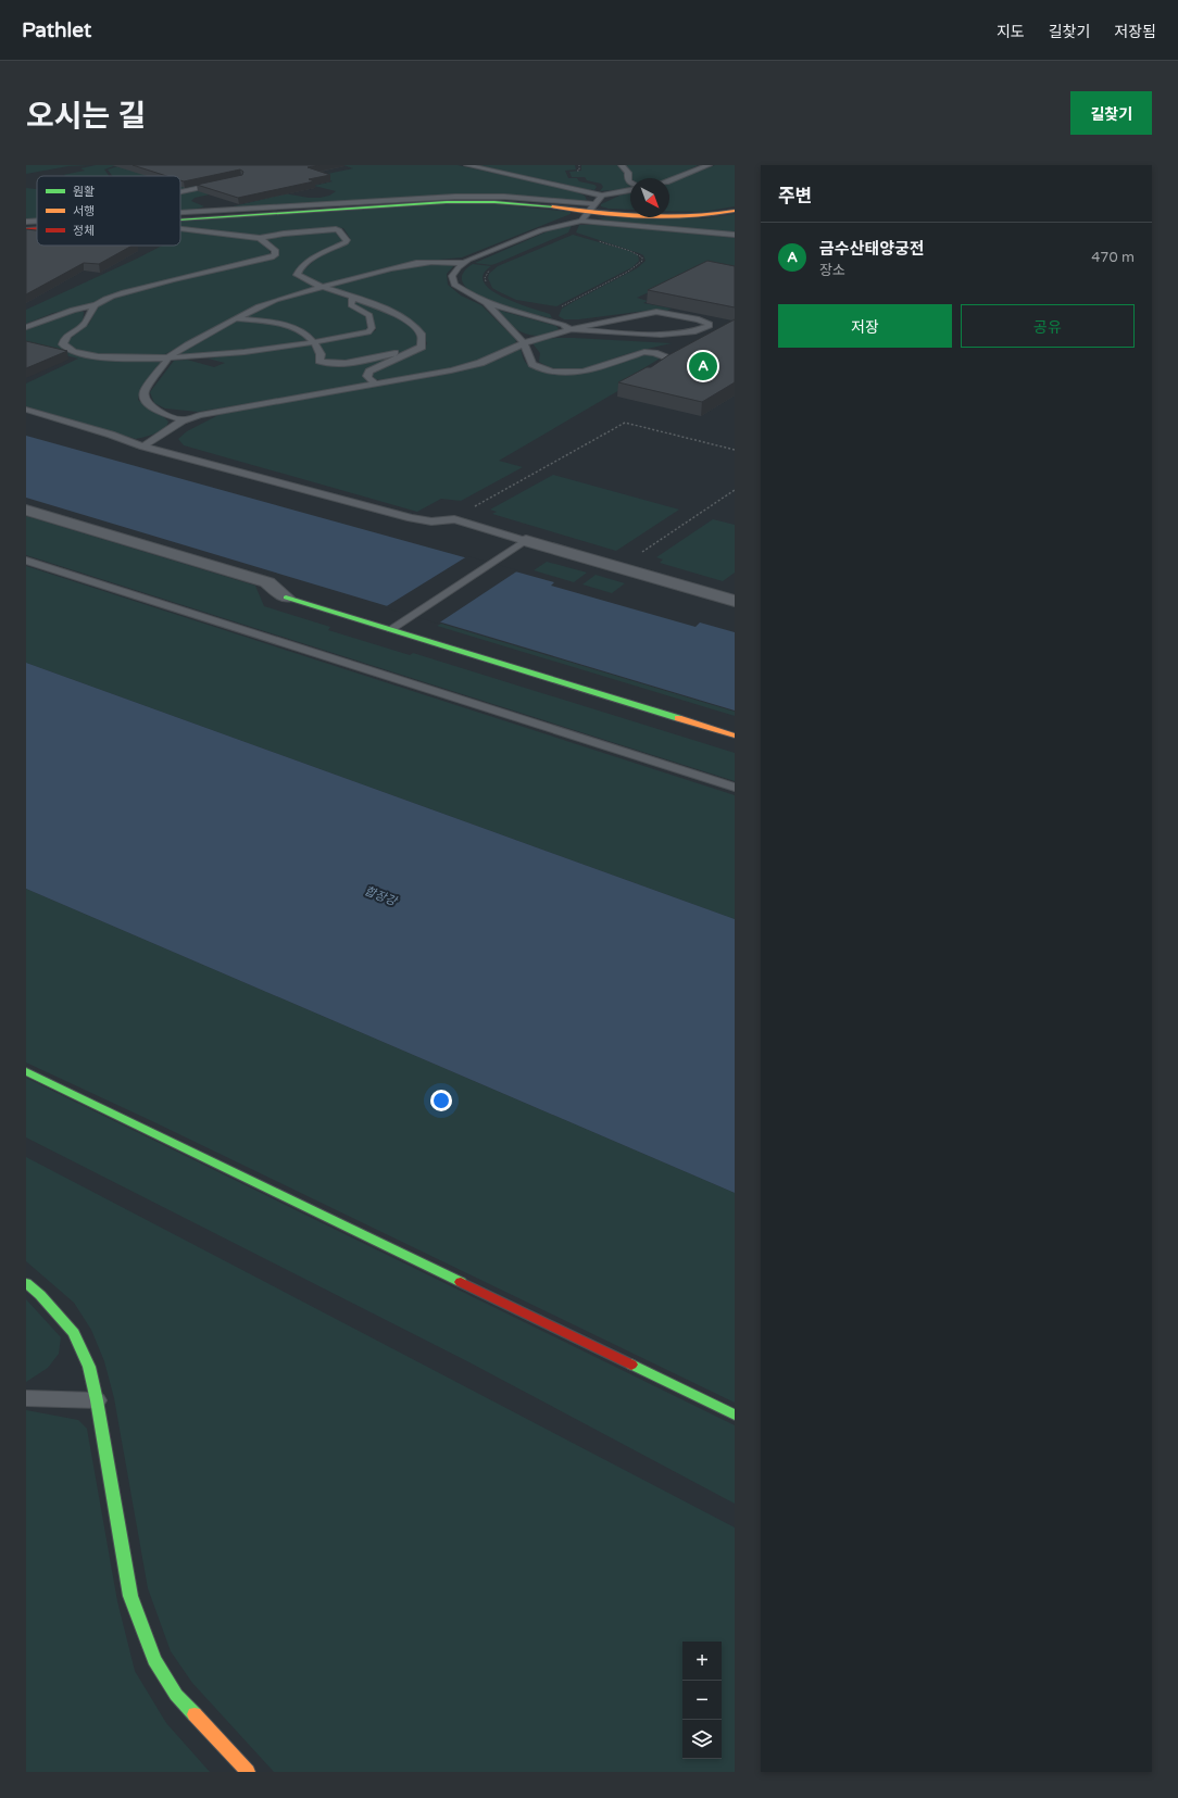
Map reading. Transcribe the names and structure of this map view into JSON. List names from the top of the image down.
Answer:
{
  "water": ["합장강"],
  "legend": ["원활", "서행", "정체"],
  "north": "bottom right",
  "page": {
    "header": "Pathlet",
    "nav": ["지도", "길찾기", "저장됨"],
    "title": "오시는 길",
    "buttons": [
      "길찾기",
      ["저장", "공유"]
    ],
    "heading": "주변",
    "list": [
      {
        "mark": "A",
        "name": "금수산태양궁전",
        "note": "장소",
        "value": "470 m"
      }
    ],
    "pins": "A",
    "map_buttons": ["+", "−"]
  }
}
